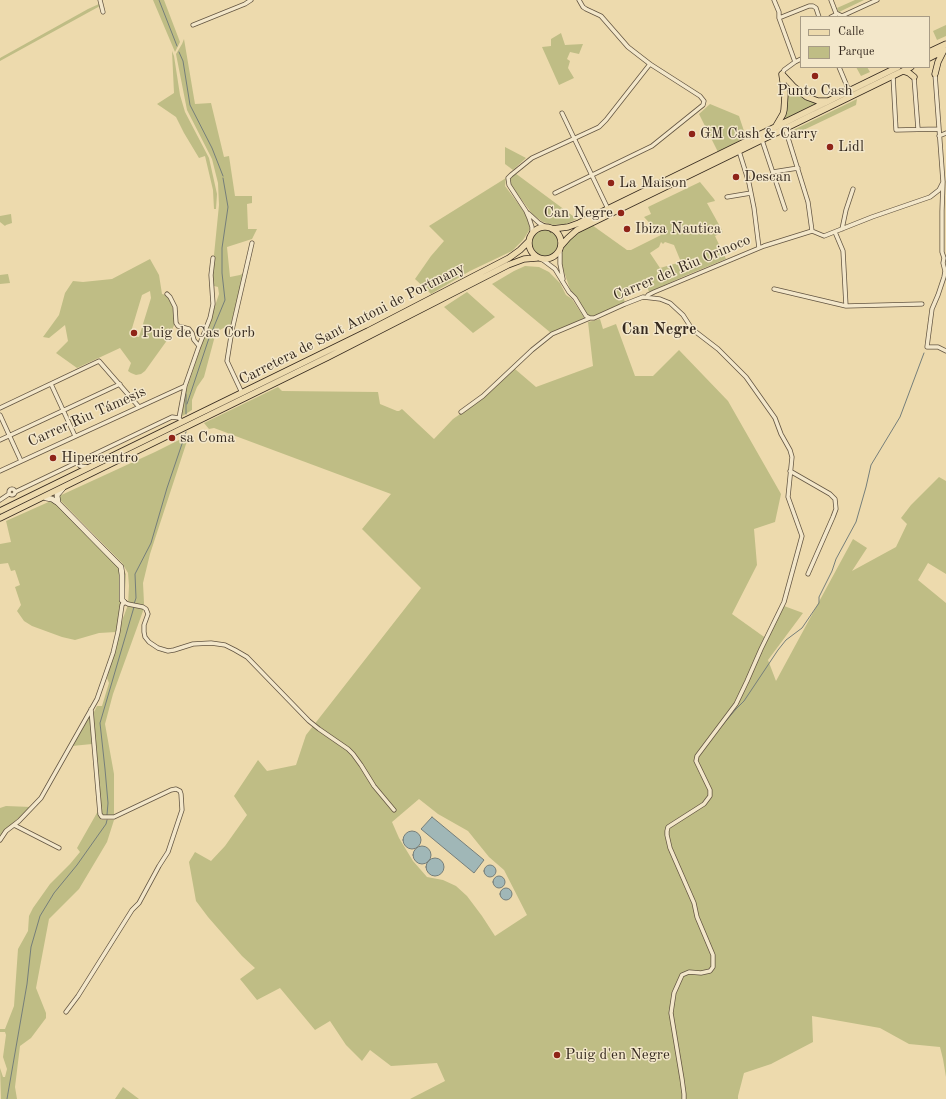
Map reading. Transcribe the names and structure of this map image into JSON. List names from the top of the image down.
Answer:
{
  "streets": {
    "main road": ["Carretera de Sant Antoni de Portmany"],
    "street": ["Carrer del Riu Orinoco", "Carrer Riu Támesis"]
  },
  "districts": ["Can Negre"],
  "places": [
    "Punto Cash",
    "GM Cash & Carry",
    "Lidl",
    "Descan",
    "La Maison",
    "Can Negre",
    "Ibiza Nautica",
    "Puig de Cas Corb",
    "sa Coma",
    "Hipercentro",
    "Puig d'en Negre"
  ],
  "legend": ["Calle", "Parque"]
}
